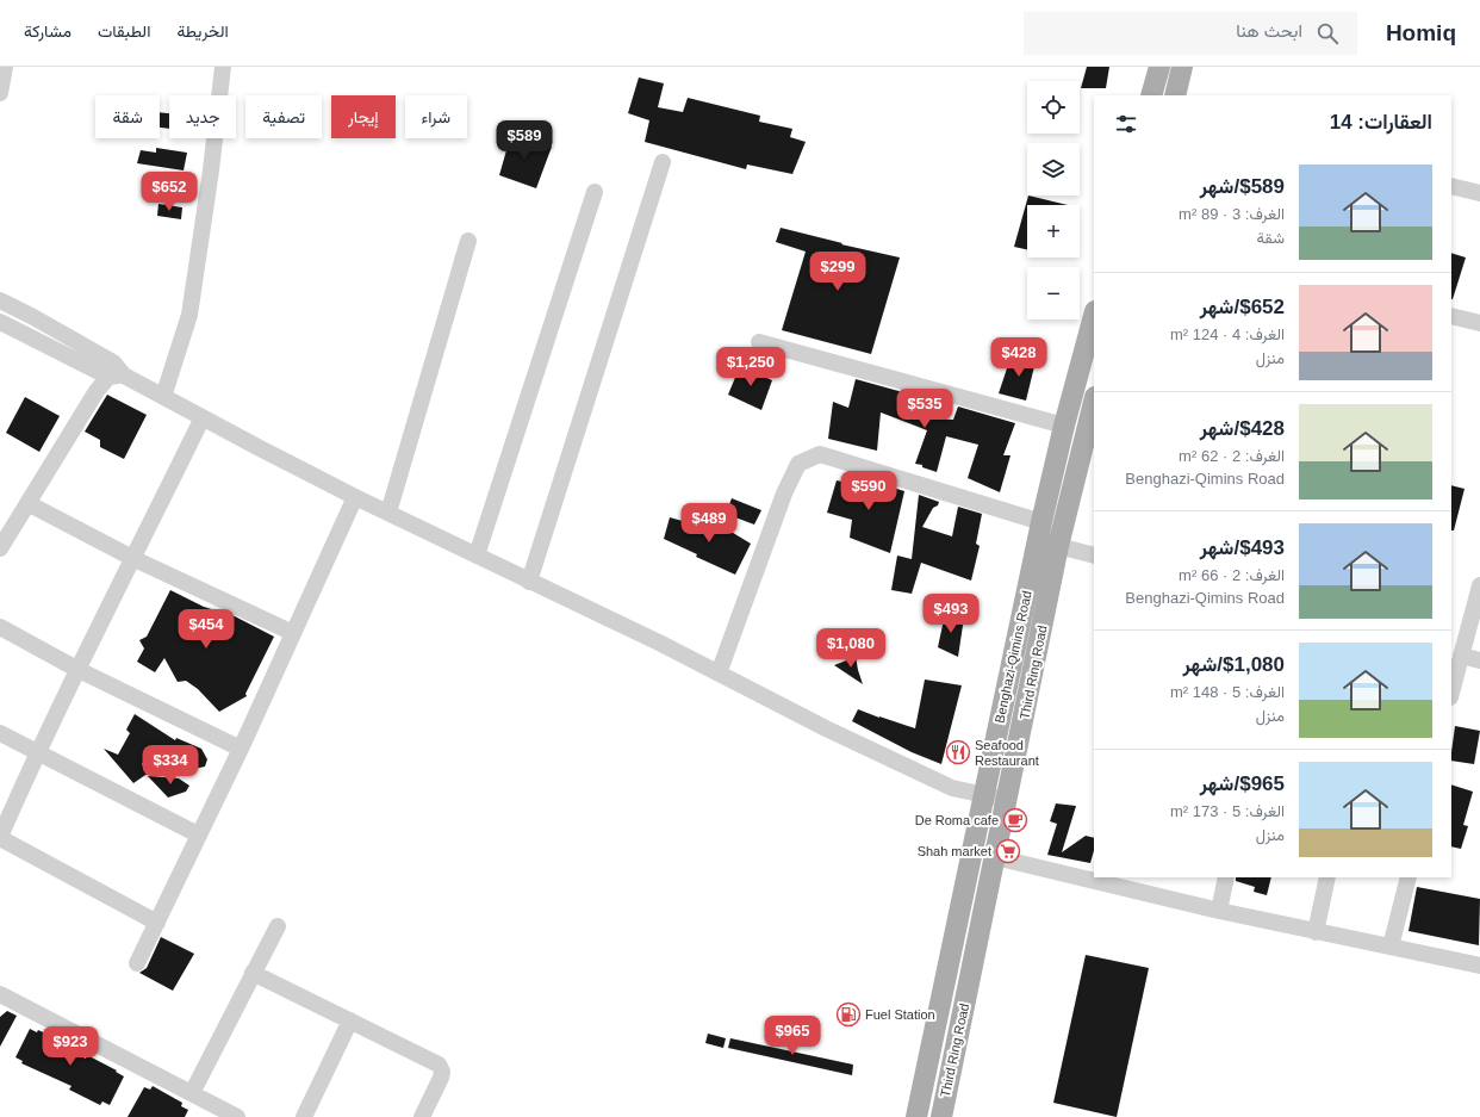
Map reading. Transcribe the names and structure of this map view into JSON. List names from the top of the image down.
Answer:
{
  "streets": {
    "main road": ["Benghazi-Qimins Road", "Third Ring Road"]
  },
  "places": {
    "restaurant": ["Seafood Restaurant"],
    "cafe": ["De Roma cafe"],
    "supermarket": ["Shah market"],
    "fuel station": ["Fuel Station"]
  },
  "page": {
    "header": "Homiq",
    "search": "ابحث هنا",
    "nav": ["الخريطة", "الطبقات", "مشاركة"],
    "map_buttons": ["+", "−"],
    "chip": [
      "شراء",
      "إيجار",
      "تصفية",
      "جديد",
      "شقة"
    ],
    "heading": "العقارات: 14",
    "price": [
      "$589",
      "$652",
      "$299",
      "$428",
      "$1,250",
      "$535",
      "$590",
      "$489",
      "$493",
      "$454",
      "$1,080",
      "$334",
      "$965",
      "$923"
    ],
    "list": [
      {
        "name": "$589/شهر",
        "note": "الغرف: 3 · 89 m² · شقة"
      },
      {
        "name": "$652/شهر",
        "note": "الغرف: 4 · 124 m² · منزل"
      },
      {
        "name": "$428/شهر",
        "note": "الغرف: 2 · 62 m² · Benghazi-Qimins Road"
      },
      {
        "name": "$493/شهر",
        "note": "الغرف: 2 · 66 m² · Benghazi-Qimins Road"
      },
      {
        "name": "$1,080/شهر",
        "note": "الغرف: 5 · 148 m² · منزل"
      },
      {
        "name": "$965/شهر",
        "note": "الغرف: 5 · 173 m² · منزل"
      }
    ]
  }
}
